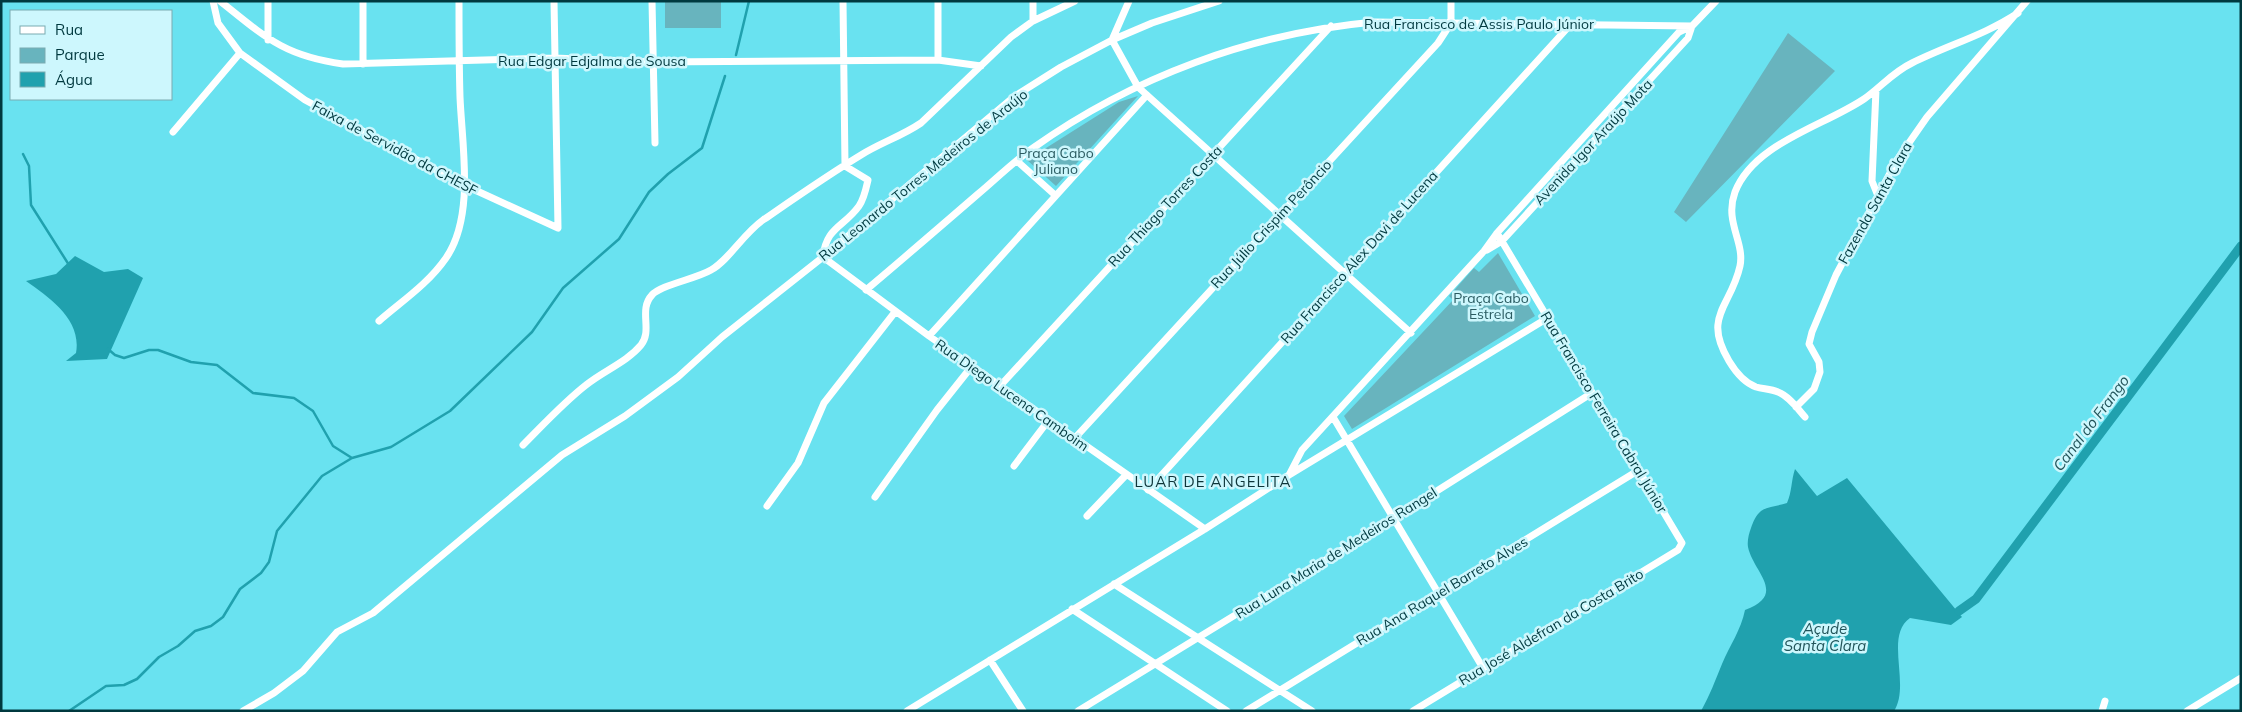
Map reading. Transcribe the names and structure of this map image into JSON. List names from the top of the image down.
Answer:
{
  "streets": {
    "street": [
      "Rua Francisco de Assis Paulo Júnior",
      "Rua Edgar Edjalma de Sousa",
      "Avenida Igor Araújo Mota",
      "Faixa de Servidão da CHESF",
      "Rua Leonardo Torres Medeiros de Araújo",
      "Fazenda Santa Clara",
      "Rua Thiago Torres Costa",
      "Rua Júlio Crispim Perôncio",
      "Rua Francisco Alex Davi de Lucena",
      "Rua Diego Lucena Camboim",
      "Rua Francisco Ferreira Cabral Júnior",
      "Rua Luna Maria de Medeiros Rangel",
      "Rua Ana Raquel Barreto Alves",
      "Rua José Aldefran da Costa Brito"
    ]
  },
  "crossings": [
    ["Rua Francisco de Assis Paulo Júnior", "Avenida Igor Araújo Mota"],
    ["Rua Francisco de Assis Paulo Júnior", "Rua Thiago Torres Costa"],
    ["Rua Francisco de Assis Paulo Júnior", "Rua Júlio Crispim Perôncio"],
    ["Rua Francisco de Assis Paulo Júnior", "Rua Francisco Alex Davi de Lucena"],
    ["Rua Francisco de Assis Paulo Júnior", "Rua Diego Lucena Camboim"],
    ["Rua Edgar Edjalma de Sousa", "Faixa de Servidão da CHESF"],
    ["Avenida Igor Araújo Mota", "Rua Francisco Ferreira Cabral Júnior"],
    ["Rua Leonardo Torres Medeiros de Araújo", "Rua Diego Lucena Camboim"],
    ["Rua Thiago Torres Costa", "Rua Diego Lucena Camboim"],
    ["Rua Júlio Crispim Perôncio", "Rua Diego Lucena Camboim"],
    ["Rua Francisco Alex Davi de Lucena", "Rua Diego Lucena Camboim"],
    ["Rua Francisco Ferreira Cabral Júnior", "Rua Luna Maria de Medeiros Rangel"],
    ["Rua Francisco Ferreira Cabral Júnior", "Rua Ana Raquel Barreto Alves"],
    ["Rua Francisco Ferreira Cabral Júnior", "Rua José Aldefran da Costa Brito"]
  ],
  "districts": ["LUAR DE ANGELITA"],
  "water": ["Canal do Frango", "Açude Santa Clara"],
  "parks": ["Praça Cabo Juliano", "Praça Cabo Estrela"],
  "legend": ["Rua", "Parque", "Água"]
}
